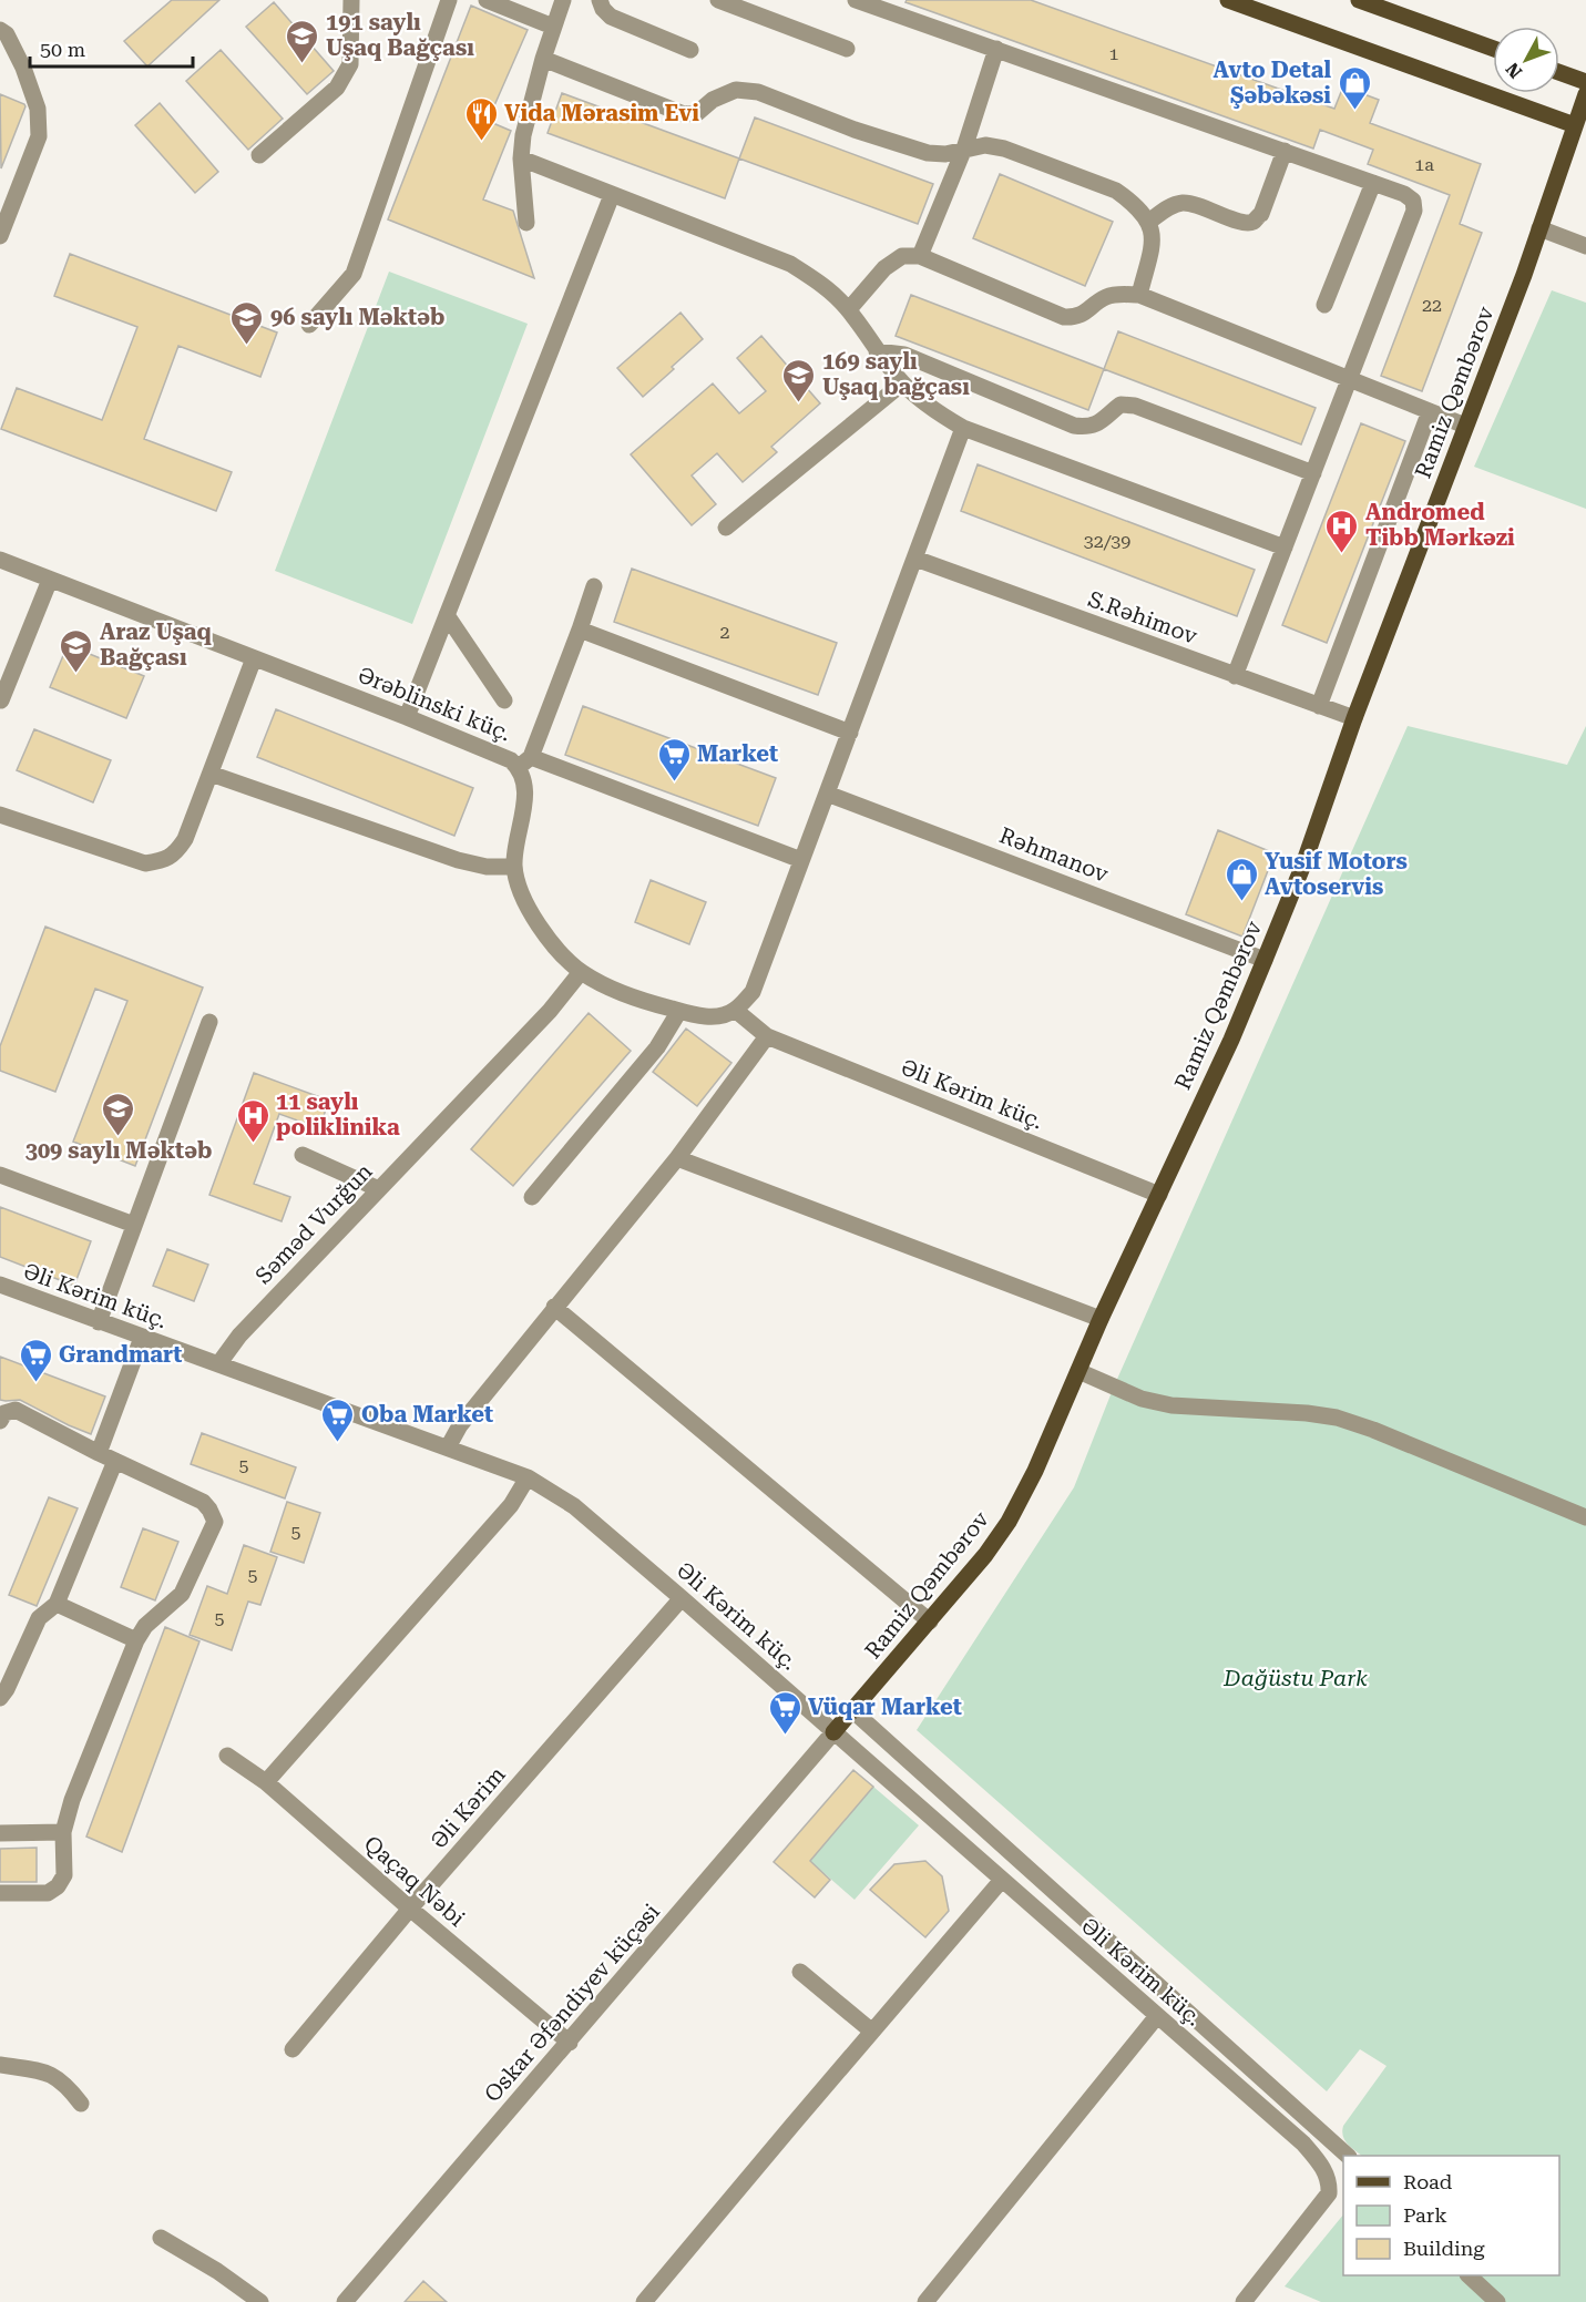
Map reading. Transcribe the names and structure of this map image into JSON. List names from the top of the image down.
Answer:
{
  "streets": {
    "main road": ["Ramiz Qəmbərov"],
    "street": [
      "S.Rəhimov",
      "Ərəblinski küç.",
      "Rəhmanov",
      "Əli Kərim küç.",
      "Səməd Vurğun",
      "Əli Kərim",
      "Qaçaq Nəbi",
      "Oskar Əfəndiyev küçəsi"
    ]
  },
  "crossings": [
    ["Ramiz Qəmbərov", "S.Rəhimov"],
    ["Ramiz Qəmbərov", "Rəhmanov"],
    ["Ramiz Qəmbərov", "Əli Kərim küç."],
    ["Ramiz Qəmbərov", "Oskar Əfəndiyev küçəsi"],
    ["Ərəblinski küç.", "Əli Kərim küç."],
    ["Ərəblinski küç.", "Səməd Vurğun"],
    ["Əli Kərim küç.", "Səməd Vurğun"],
    ["Əli Kərim küç.", "Əli Kərim"],
    ["Əli Kərim küç.", "Oskar Əfəndiyev küçəsi"],
    ["Əli Kərim", "Qaçaq Nəbi"],
    ["Qaçaq Nəbi", "Oskar Əfəndiyev küçəsi"]
  ],
  "parks": ["Dağüstu Park"],
  "places": {
    "school or university": [
      "191 saylı Uşaq Bağçası",
      "96 saylı Məktəb",
      "169 saylı Uşaq bağçası",
      "Araz Uşaq Bağçası",
      "309 saylı Məktəb"
    ],
    "shop": ["Avto Detal Şəbəkəsi", "Yusif Motors Avtoservis"],
    "restaurant": ["Vida Mərasim Evi"],
    "hospital": ["Andromed Tibb Mərkəzi", "11 saylı poliklinika"],
    "supermarket": [
      "Market",
      "Grandmart",
      "Oba Market",
      "Vüqar Market"
    ]
  },
  "house_numbers": [
    "1",
    "1a",
    "22",
    "32/39",
    "2",
    "5",
    "5",
    "5",
    "5"
  ],
  "legend": ["Road", "Park", "Building"],
  "scale_bar": "50 m",
  "north": "bottom left"
}
